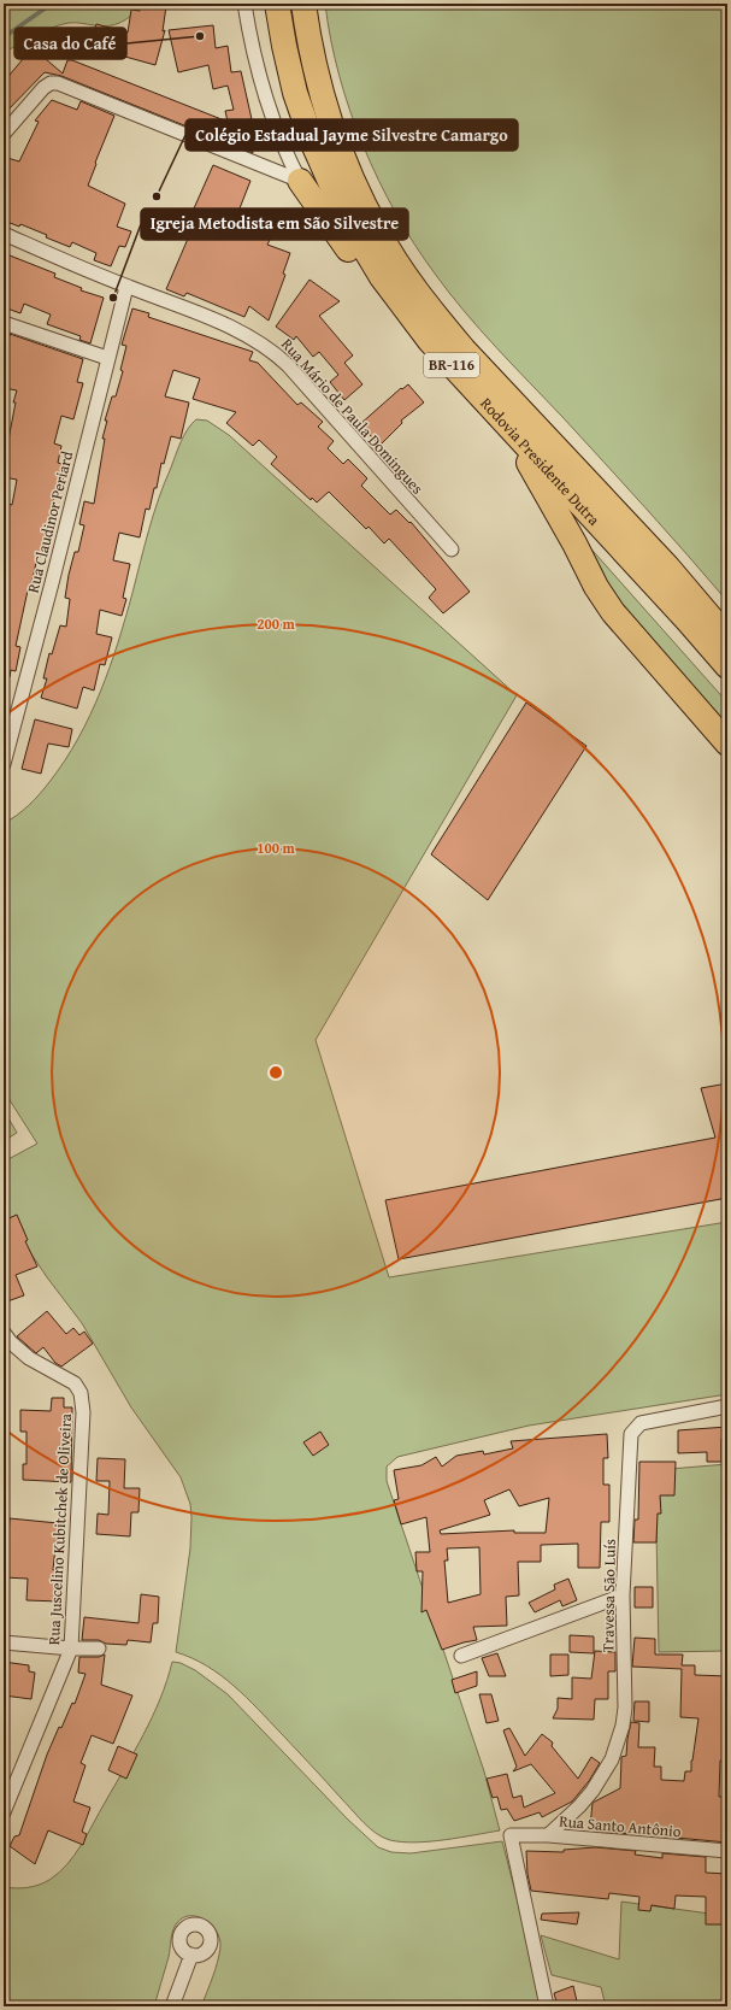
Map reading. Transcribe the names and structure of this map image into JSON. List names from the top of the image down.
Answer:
{
  "streets": {
    "highway": ["BR-116", "Rodovia Presidente Dutra"],
    "street": [
      "Rua Mário de Paula Domingues",
      "Rua Claudinor Periard",
      "Rua Juscelino Kubitchek de Oliveira",
      "Travessa São Luís",
      "Rua Santo Antônio"
    ]
  },
  "crossings": [
    ["Rua Mário de Paula Domingues", "Rua Claudinor Periard"],
    ["Travessa São Luís", "Rua Santo Antônio"]
  ],
  "places": ["Casa do Café", "Colégio Estadual Jayme Silvestre Camargo", "Igreja Metodista em São Silvestre"],
  "rings": ["200 m", "100 m"]
}
